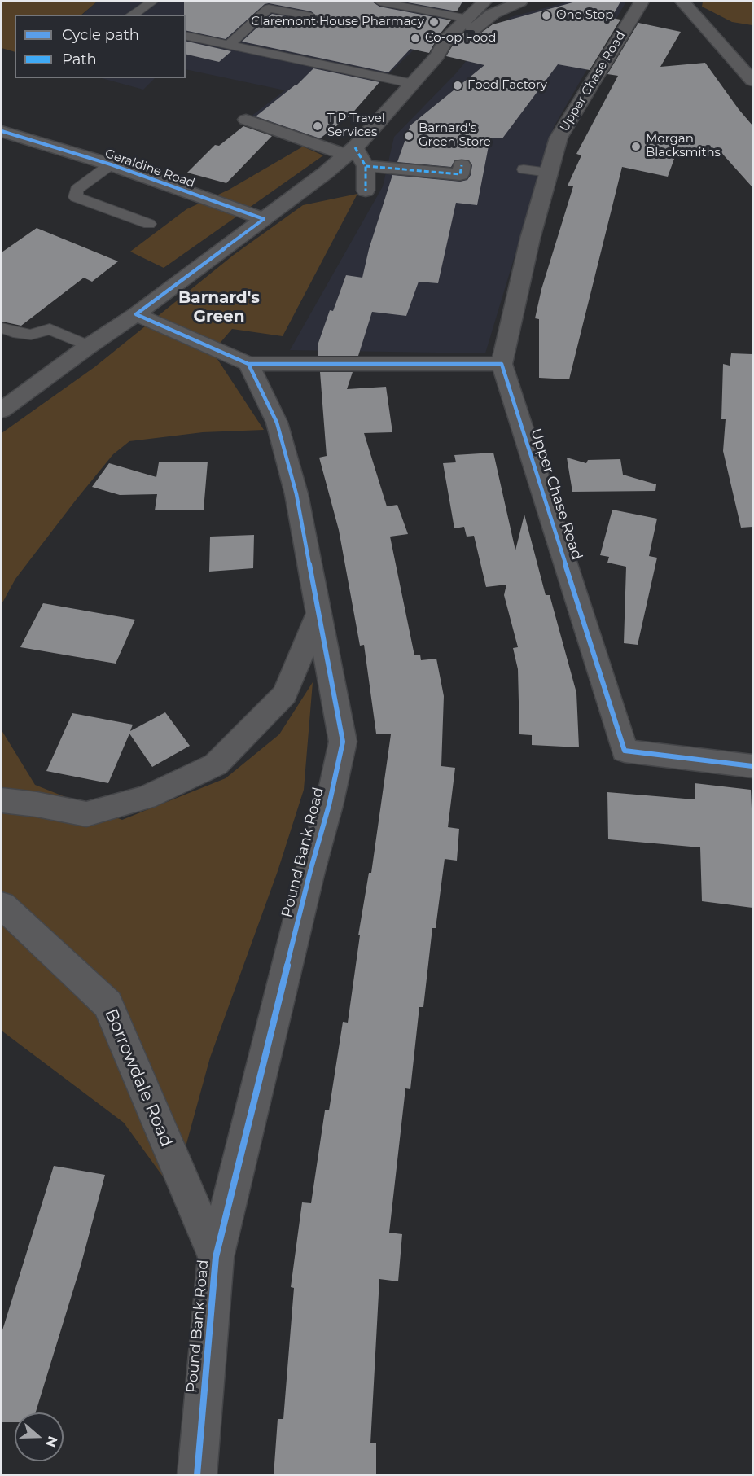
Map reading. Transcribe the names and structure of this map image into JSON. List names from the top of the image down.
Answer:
{
  "streets": {
    "street": [
      "Upper Chase Road",
      "Geraldine Road",
      "Pound Bank Road",
      "Borrowdale Road"
    ]
  },
  "crossings": [
    ["Pound Bank Road", "Borrowdale Road"]
  ],
  "districts": ["Barnard's Green"],
  "places": [
    "One Stop",
    "Claremont House Pharmacy",
    "Co-op Food",
    "Food Factory",
    "T P Travel Services",
    "Barnard's Green Store",
    "Morgan Blacksmiths"
  ],
  "legend": ["Cycle path", "Path"],
  "north": "right"
}
